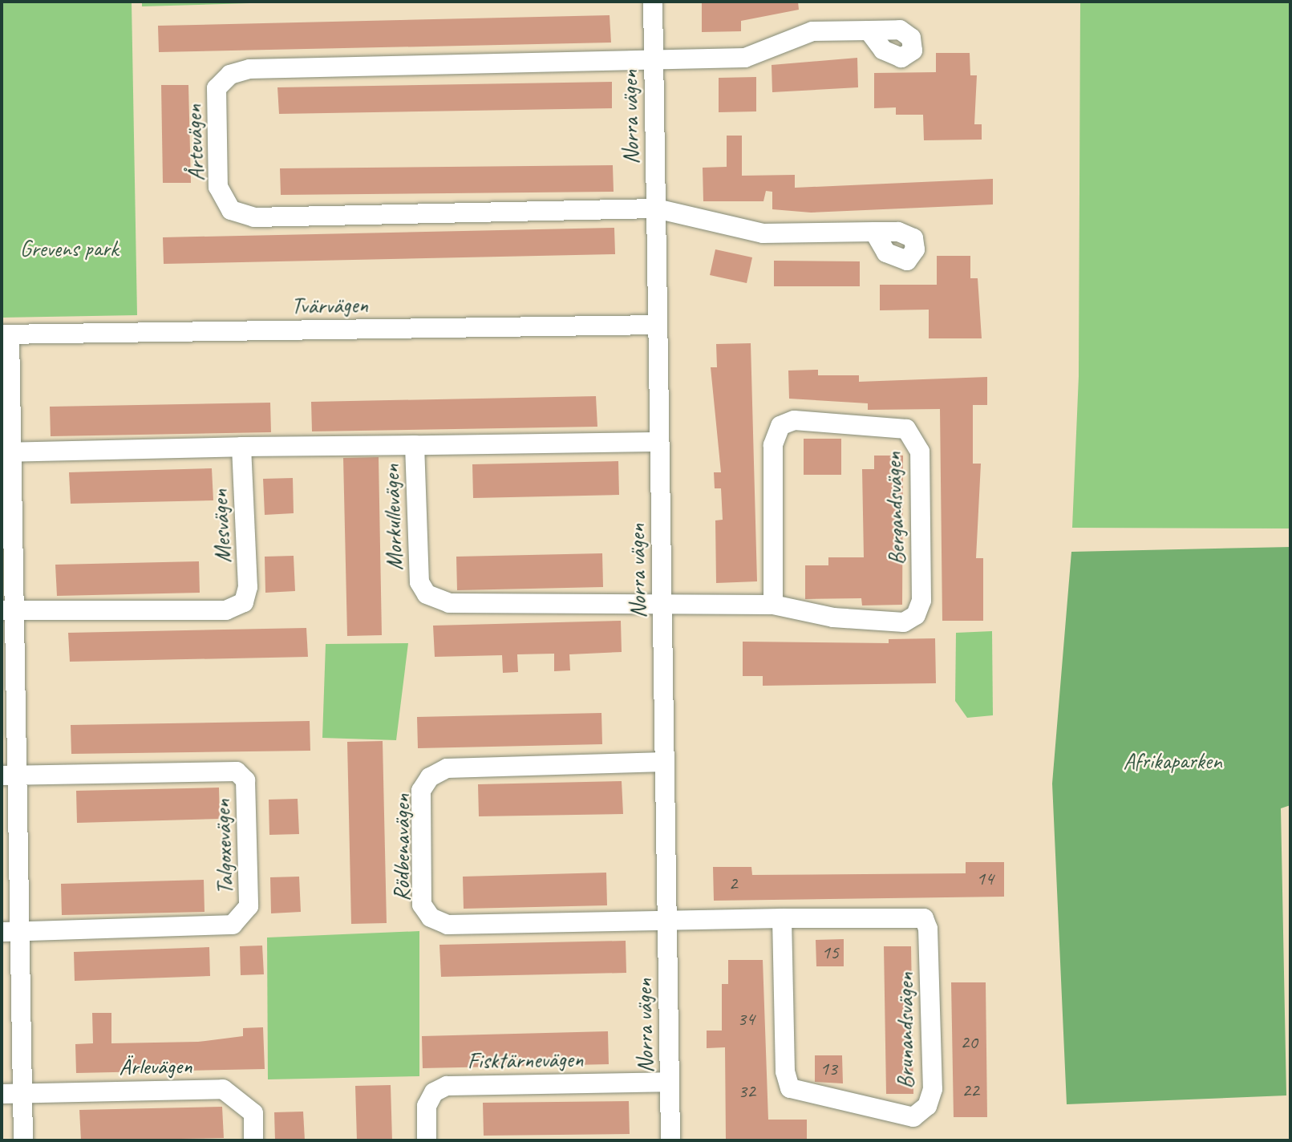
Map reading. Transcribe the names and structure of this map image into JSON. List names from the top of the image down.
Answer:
{
  "streets": {
    "street": [
      "Norra vägen",
      "Årtevägen",
      "Tvärvägen",
      "Bergandsvägen",
      "Morkullevägen",
      "Mesvägen",
      "Talgoxevägen",
      "Rödbenavägen",
      "Brunandsvägen",
      "Fisktärnevägen",
      "Ärlevägen"
    ]
  },
  "crossings": [
    ["Norra vägen", "Årtevägen"],
    ["Norra vägen", "Tvärvägen"],
    ["Norra vägen", "Bergandsvägen"],
    ["Norra vägen", "Morkullevägen"],
    ["Norra vägen", "Rödbenavägen"],
    ["Norra vägen", "Brunandsvägen"],
    ["Norra vägen", "Fisktärnevägen"],
    ["Bergandsvägen", "Morkullevägen"],
    ["Rödbenavägen", "Brunandsvägen"]
  ],
  "parks": ["Grevens park", "Afrikaparken"],
  "house_numbers": [
    "14",
    "2",
    "15",
    "34",
    "20",
    "13",
    "22",
    "32"
  ]
}
